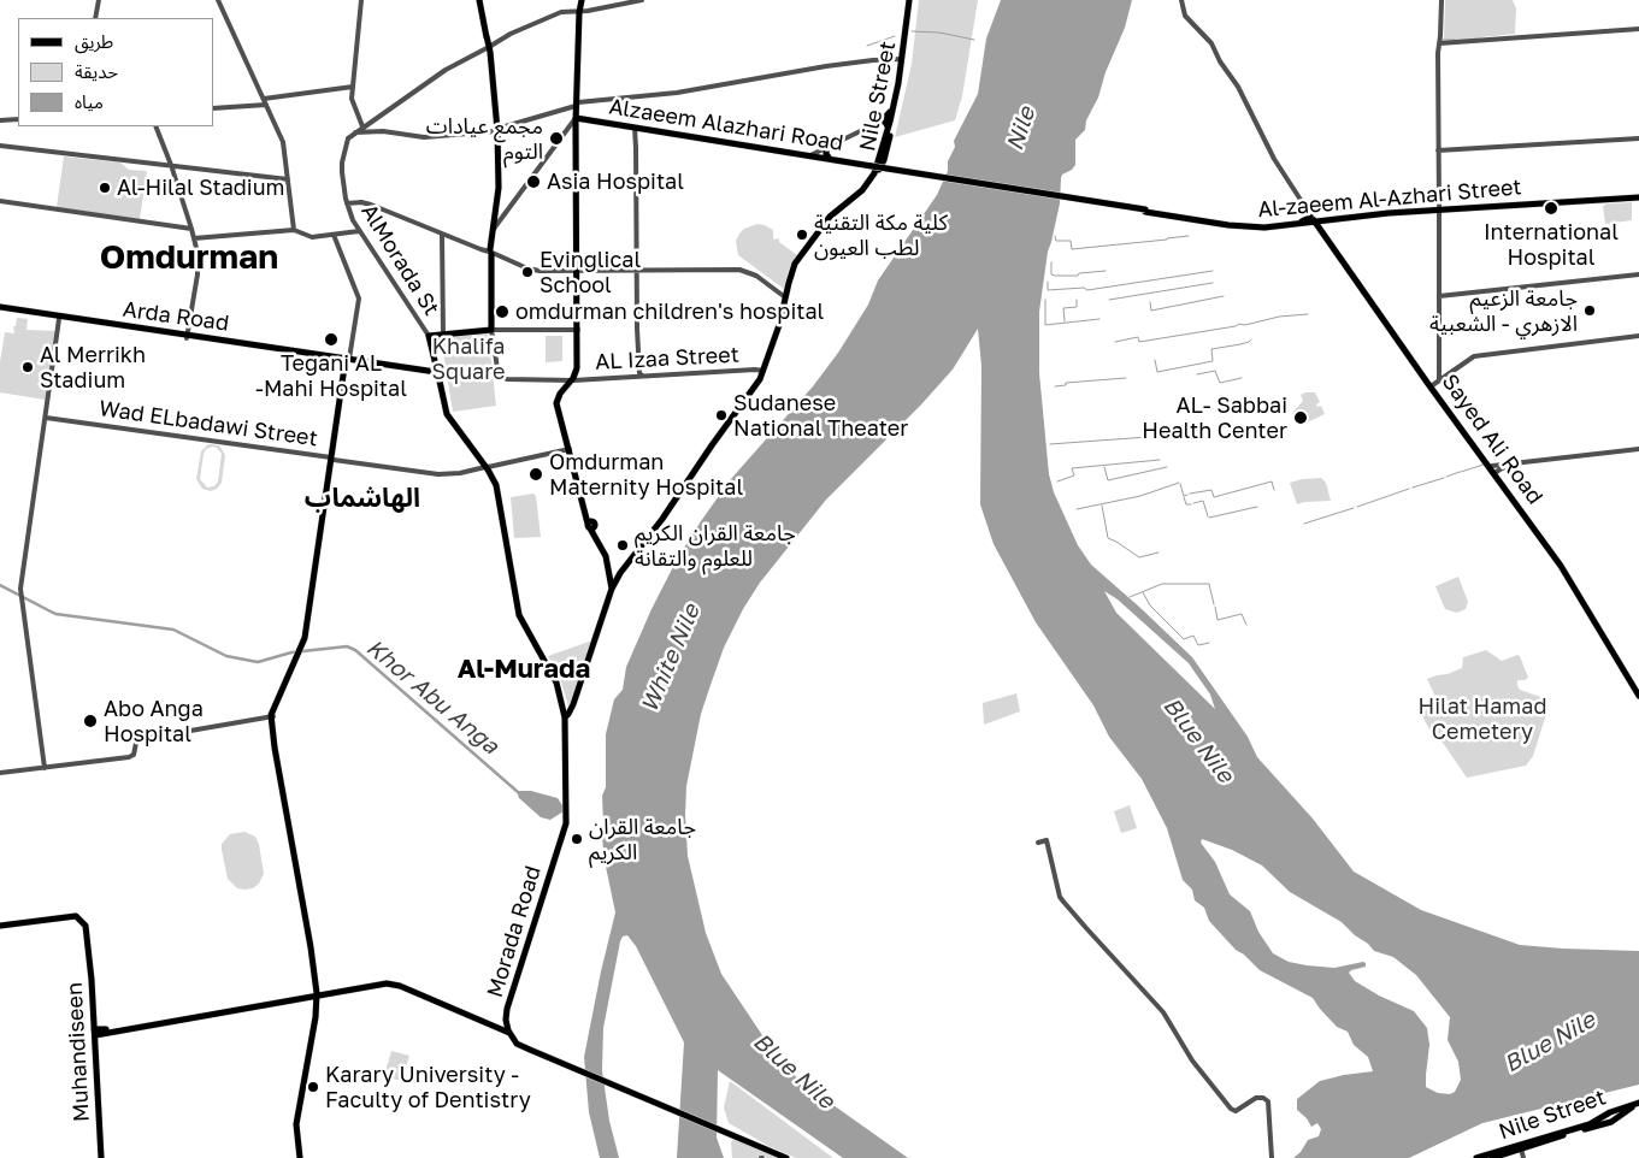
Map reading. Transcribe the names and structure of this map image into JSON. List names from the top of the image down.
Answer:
{
  "streets": {
    "main road": [
      "Nile Street",
      "Alzaeem Alazhari Road",
      "Al-zaeem Al-Azhari Street",
      "Arda Road",
      "Sayed Ali Road",
      "Morada Road",
      "Muhandiseen"
    ],
    "street": ["AlMorada St", "AL Izaa Street", "Wad ELbadawi Street"]
  },
  "crossings": [
    ["Nile Street", "AL Izaa Street"],
    ["Nile Street", "Morada Road"],
    ["Al-zaeem Al-Azhari Street", "Sayed Ali Road"]
  ],
  "districts": ["Omdurman", "الهاشماب", "Al-Murada"],
  "water": [
    "Nile",
    "White Nile",
    "Khor Abu Anga",
    "Blue Nile"
  ],
  "parks": ["Khalifa Square", "Hilat Hamad Cemetery"],
  "places": [
    "مجمع عيادات التوم",
    "Asia Hospital",
    "Al-Hilal Stadium",
    "International Hospital",
    "كلية مكة التقنية لطب العيون",
    "Evinglical School",
    "جامعة الزعيم الازهري - الشعبية",
    "omdurman children's hospital",
    "Tegani AL -Mahi Hospital",
    "Al Merrikh Stadium",
    "Sudanese National Theater",
    "AL- Sabbai Health Center",
    "Omdurman Maternity Hospital",
    "جامعة القران الكريم للعلوم والتقانة",
    "Abo Anga Hospital",
    "جامعة القران الكريم",
    "Karary University - Faculty of Dentistry"
  ],
  "legend": ["طريق", "حديقة", "مياه"]
}
